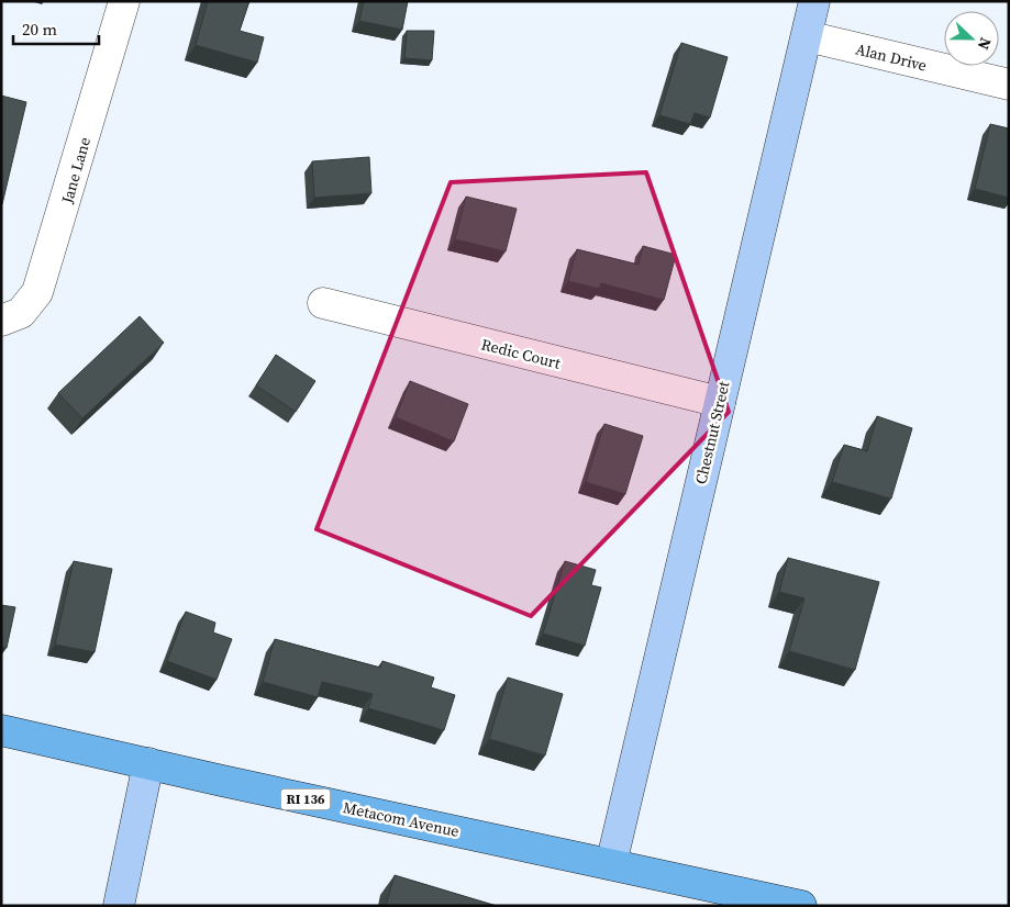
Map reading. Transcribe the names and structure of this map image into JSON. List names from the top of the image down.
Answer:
{
  "streets": {
    "main road": ["RI 136", "Metacom Avenue"],
    "street": [
      "Alan Drive",
      "Jane Lane",
      "Redic Court",
      "Chestnut Street"
    ]
  },
  "crossings": [
    ["Alan Drive", "Chestnut Street"],
    ["Redic Court", "Chestnut Street"],
    ["Chestnut Street", "Metacom Avenue"]
  ],
  "scale_bar": "20 m",
  "north": "right"
}
